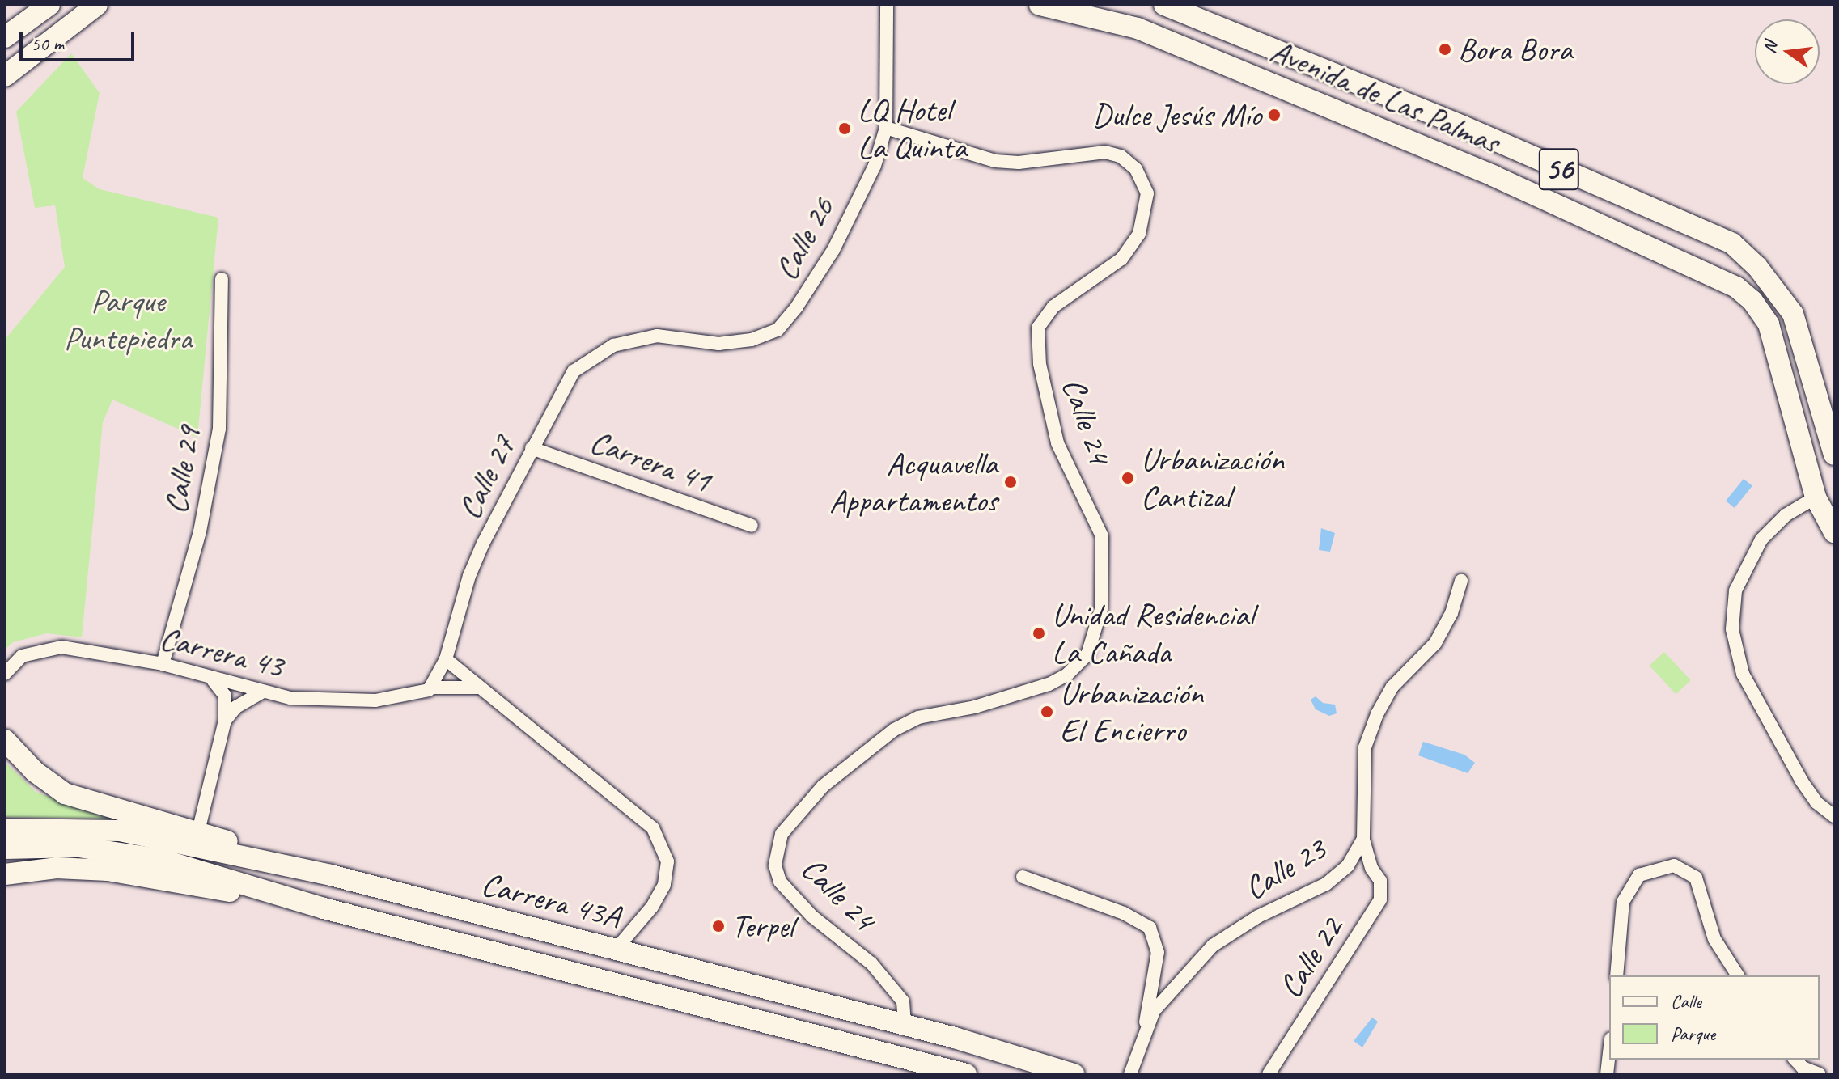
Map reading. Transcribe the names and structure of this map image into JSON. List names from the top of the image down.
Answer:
{
  "streets": {
    "main road": ["Avenida de Las Palmas", "56", "Carrera 43A"],
    "street": [
      "Calle 26",
      "Calle 24",
      "Carrera 41",
      "Calle 29",
      "Calle 27",
      "Carrera 43",
      "Calle 23",
      "Calle 22"
    ]
  },
  "crossings": [
    ["Calle 26", "Calle 24"],
    ["Calle 26", "Calle 27"],
    ["Calle 24", "Carrera 43A"],
    ["Carrera 41", "Calle 27"],
    ["Calle 29", "Carrera 43"],
    ["Calle 23", "Calle 22"]
  ],
  "parks": ["Parque Puntepiedra"],
  "places": [
    "Bora Bora",
    "Dulce Jesús Mío",
    "LQ Hotel La Quinta",
    "Urbanización Cantizal",
    "Acquavella Appartamentos",
    "Unidad Residencial La Cañada",
    "Urbanización El Encierro",
    "Terpel"
  ],
  "legend": ["Calle", "Parque"],
  "scale_bar": "50 m",
  "north": "left"
}
